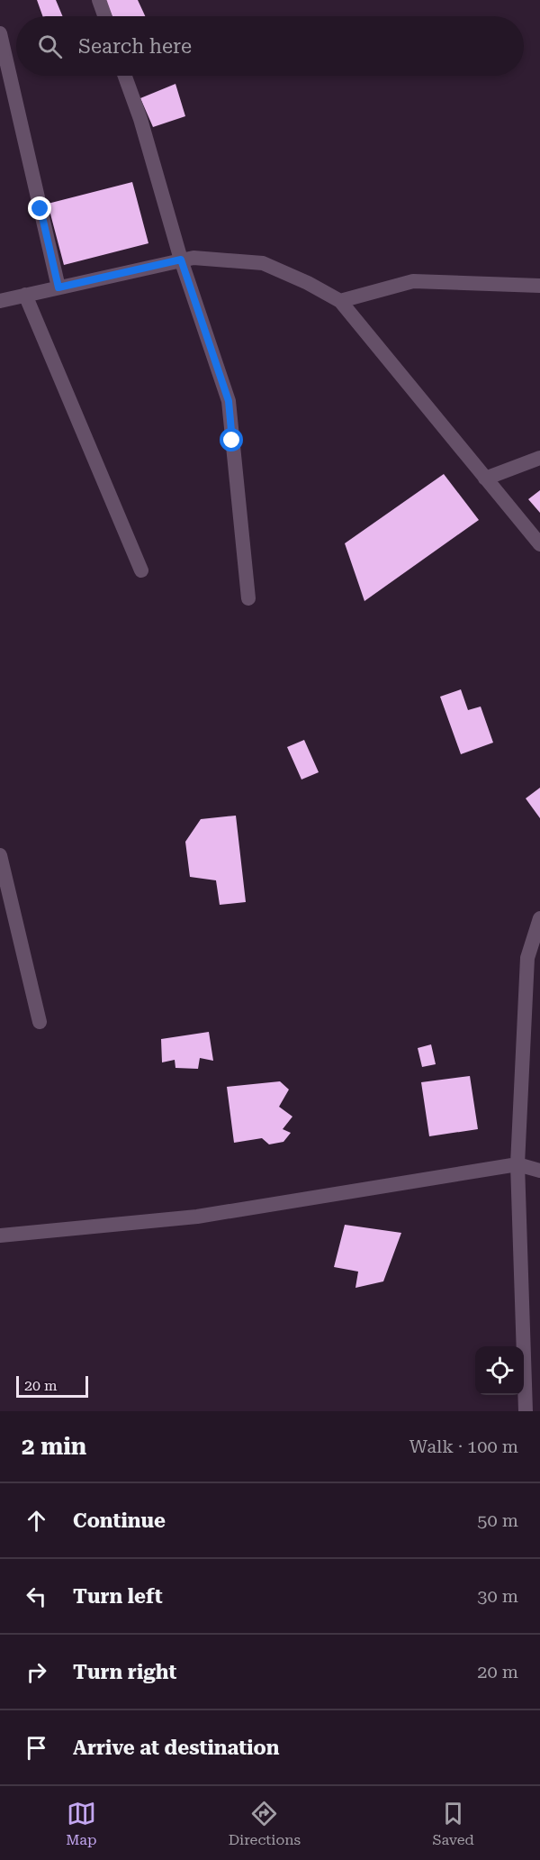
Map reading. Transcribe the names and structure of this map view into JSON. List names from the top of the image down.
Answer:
{
  "scale_bar": "20 m",
  "page": {
    "search": "Search here",
    "scale": "20 m",
    "heading": ["2 min", "Walk · 100 m"],
    "list": [
      ["Continue", "50 m"],
      ["Turn left", "30 m"],
      ["Turn right", "20 m"],
      "Arrive at destination"
    ],
    "nav": ["Map", "Directions", "Saved"]
  }
}
